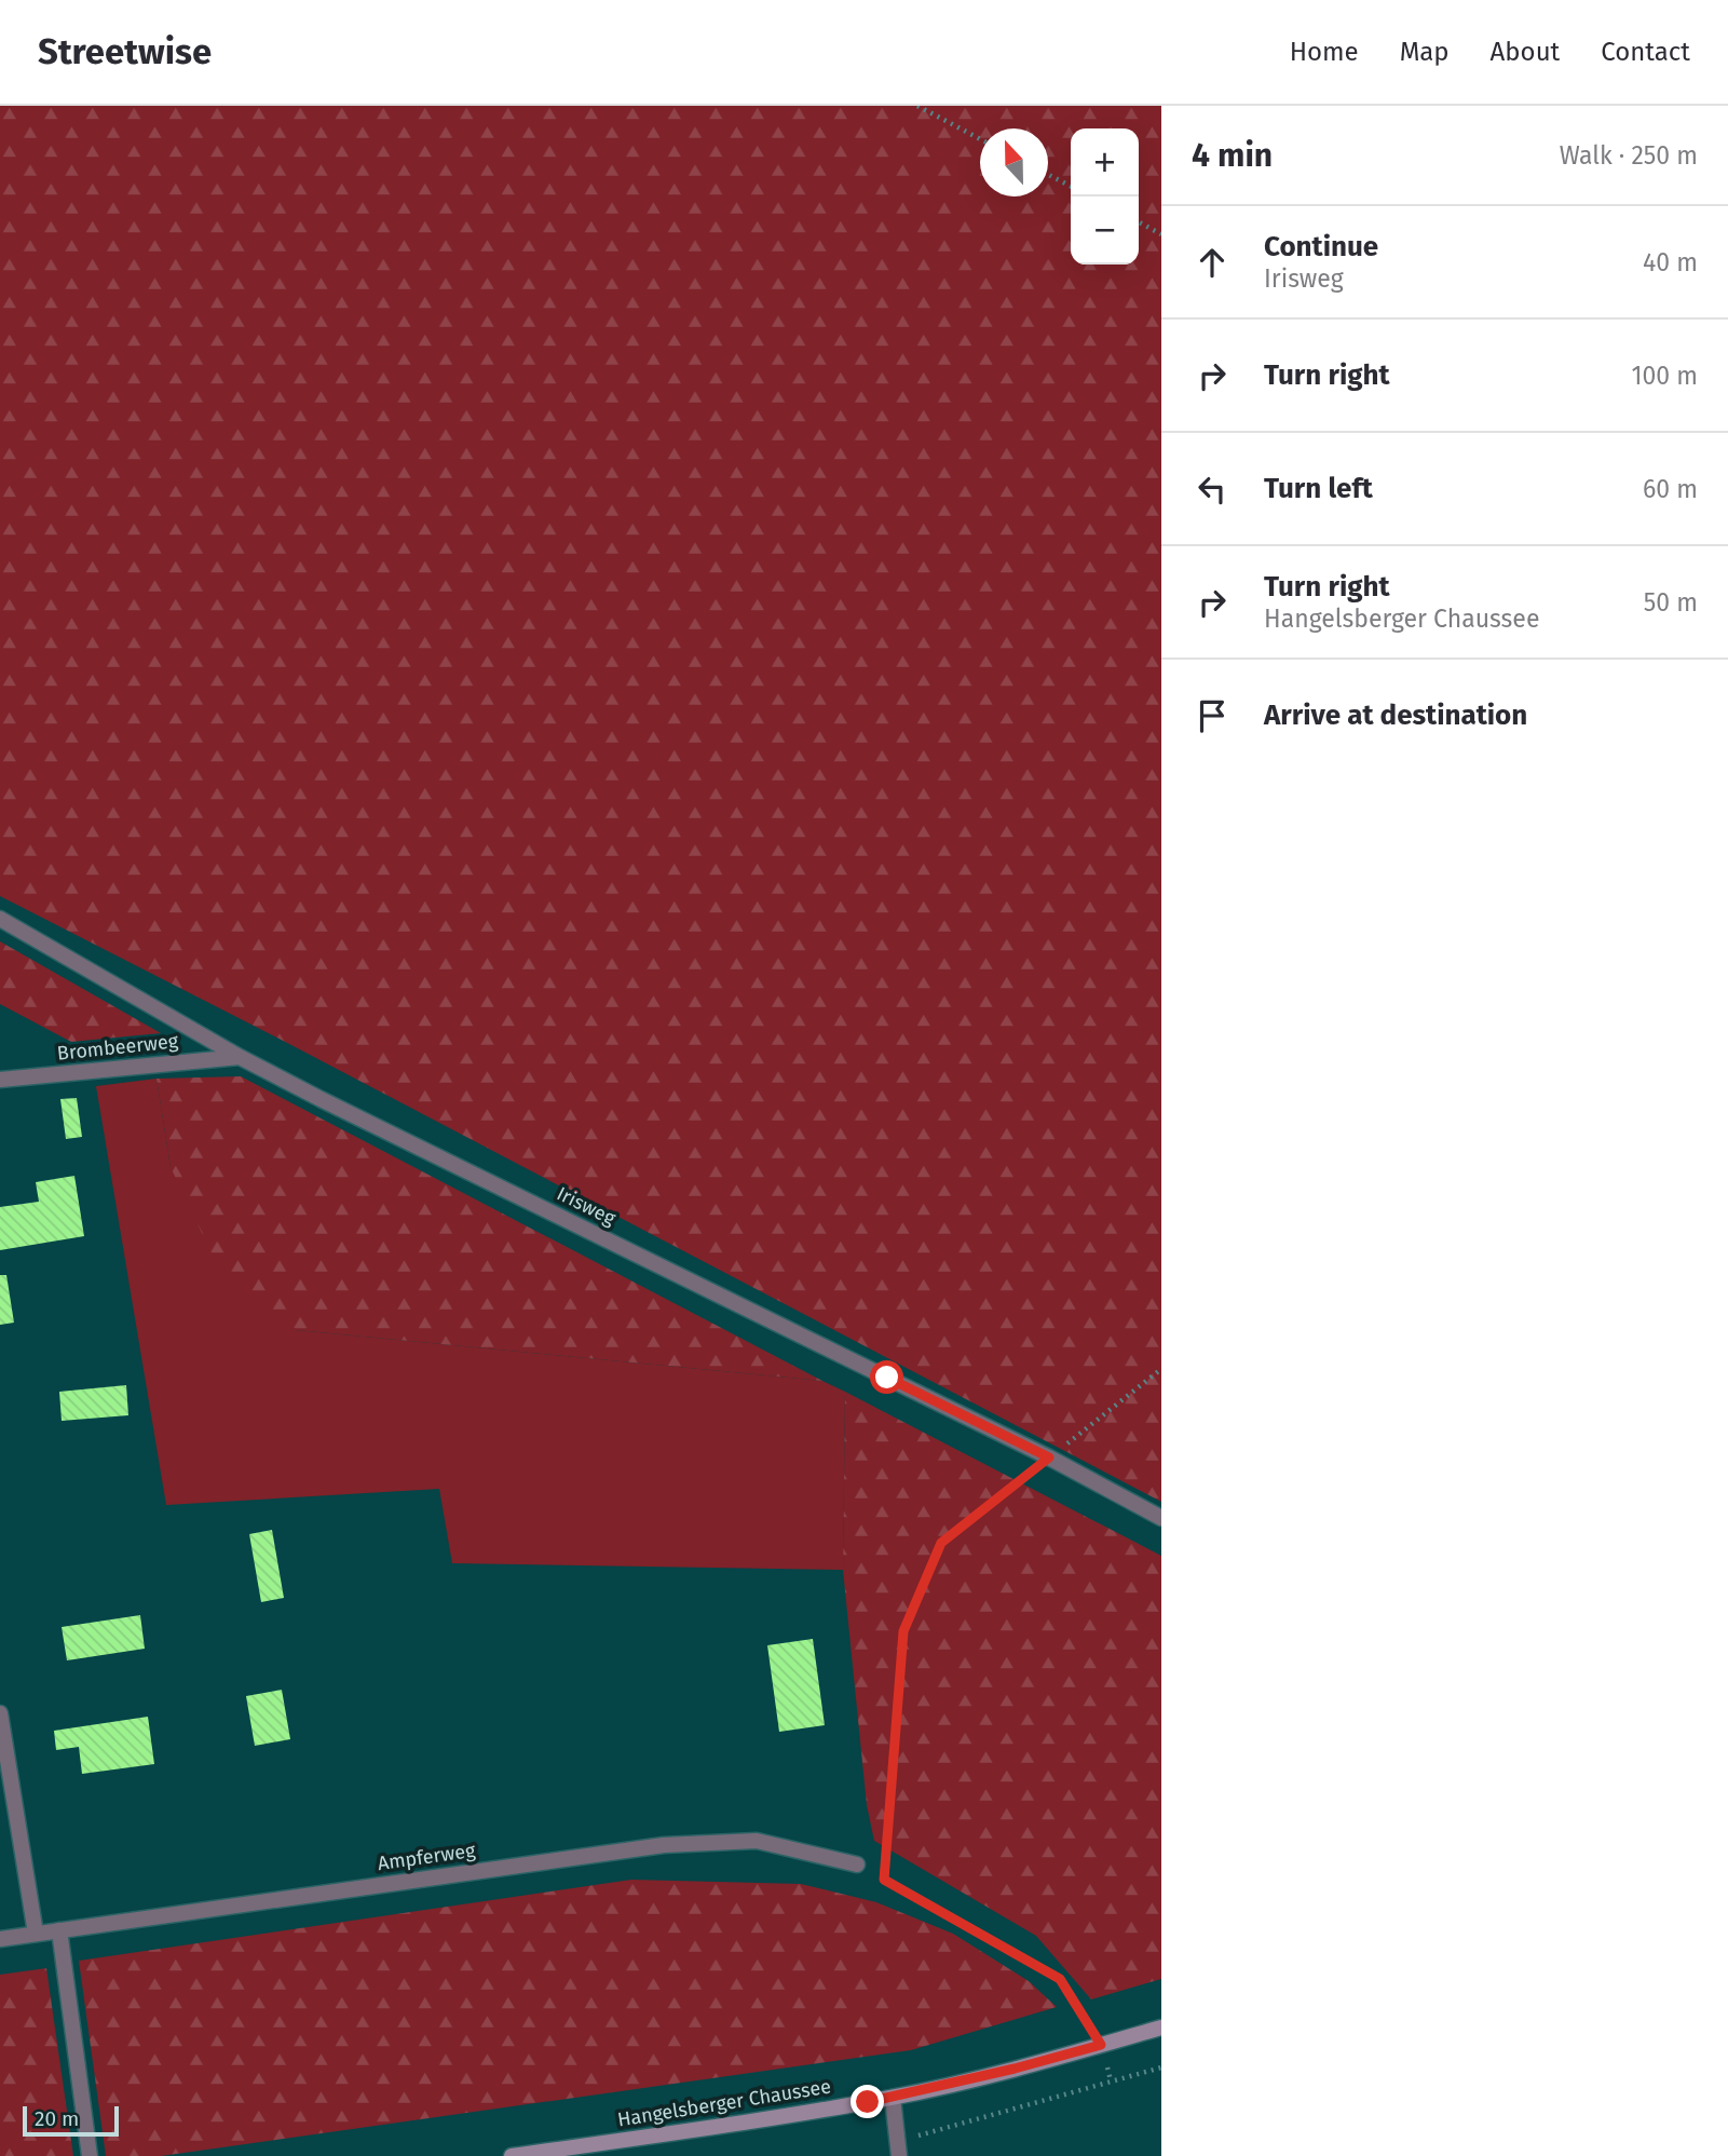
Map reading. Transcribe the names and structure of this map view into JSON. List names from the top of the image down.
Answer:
{
  "streets": {
    "main road": ["Hangelsberger Chaussee"],
    "street": ["Brombeerweg", "Irisweg", "Ampferweg"]
  },
  "crossings": [
    ["Brombeerweg", "Irisweg"]
  ],
  "scale_bar": "20 m",
  "north": "top",
  "page": {
    "header": "Streetwise",
    "nav": [
      "Home",
      "Map",
      "About",
      "Contact"
    ],
    "heading": ["4 min", "Walk · 250 m"],
    "map_buttons": ["+", "−"],
    "list": [
      ["Continue", "Irisweg", "40 m"],
      ["Turn right", "100 m"],
      ["Turn left", "60 m"],
      ["Turn right", "Hangelsberger Chaussee", "50 m"],
      "Arrive at destination"
    ],
    "scale": "20 m"
  }
}
